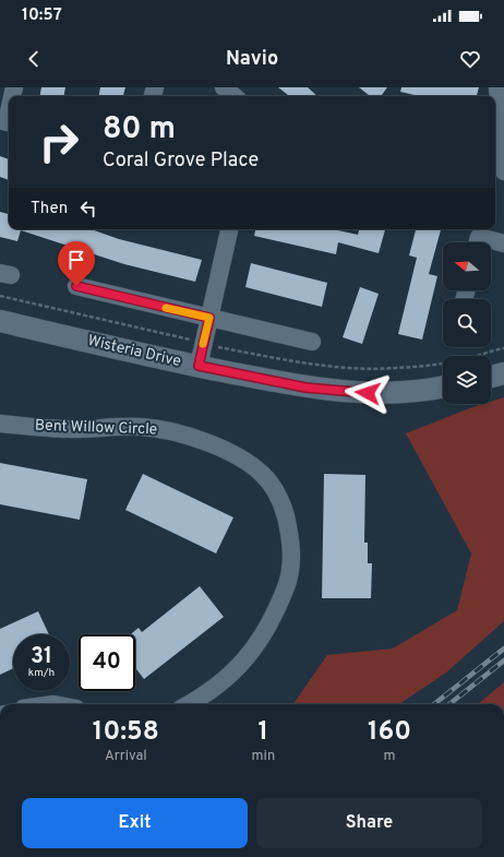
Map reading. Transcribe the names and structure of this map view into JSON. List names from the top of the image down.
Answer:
{
  "streets": {
    "street": ["Wisteria Drive", "Bent Willow Circle"]
  },
  "north": "left",
  "page": {
    "status": "10:57",
    "header": "Navio",
    "turn": ["80 m", "Coral Grove Place"],
    "then": "Then",
    "speed": "31 km/h",
    "limit": "40",
    "eta": [
      "10:58",
      "Arrival",
      "1",
      "min",
      "160",
      "m"
    ],
    "buttons": ["Exit", "Share"]
  }
}
